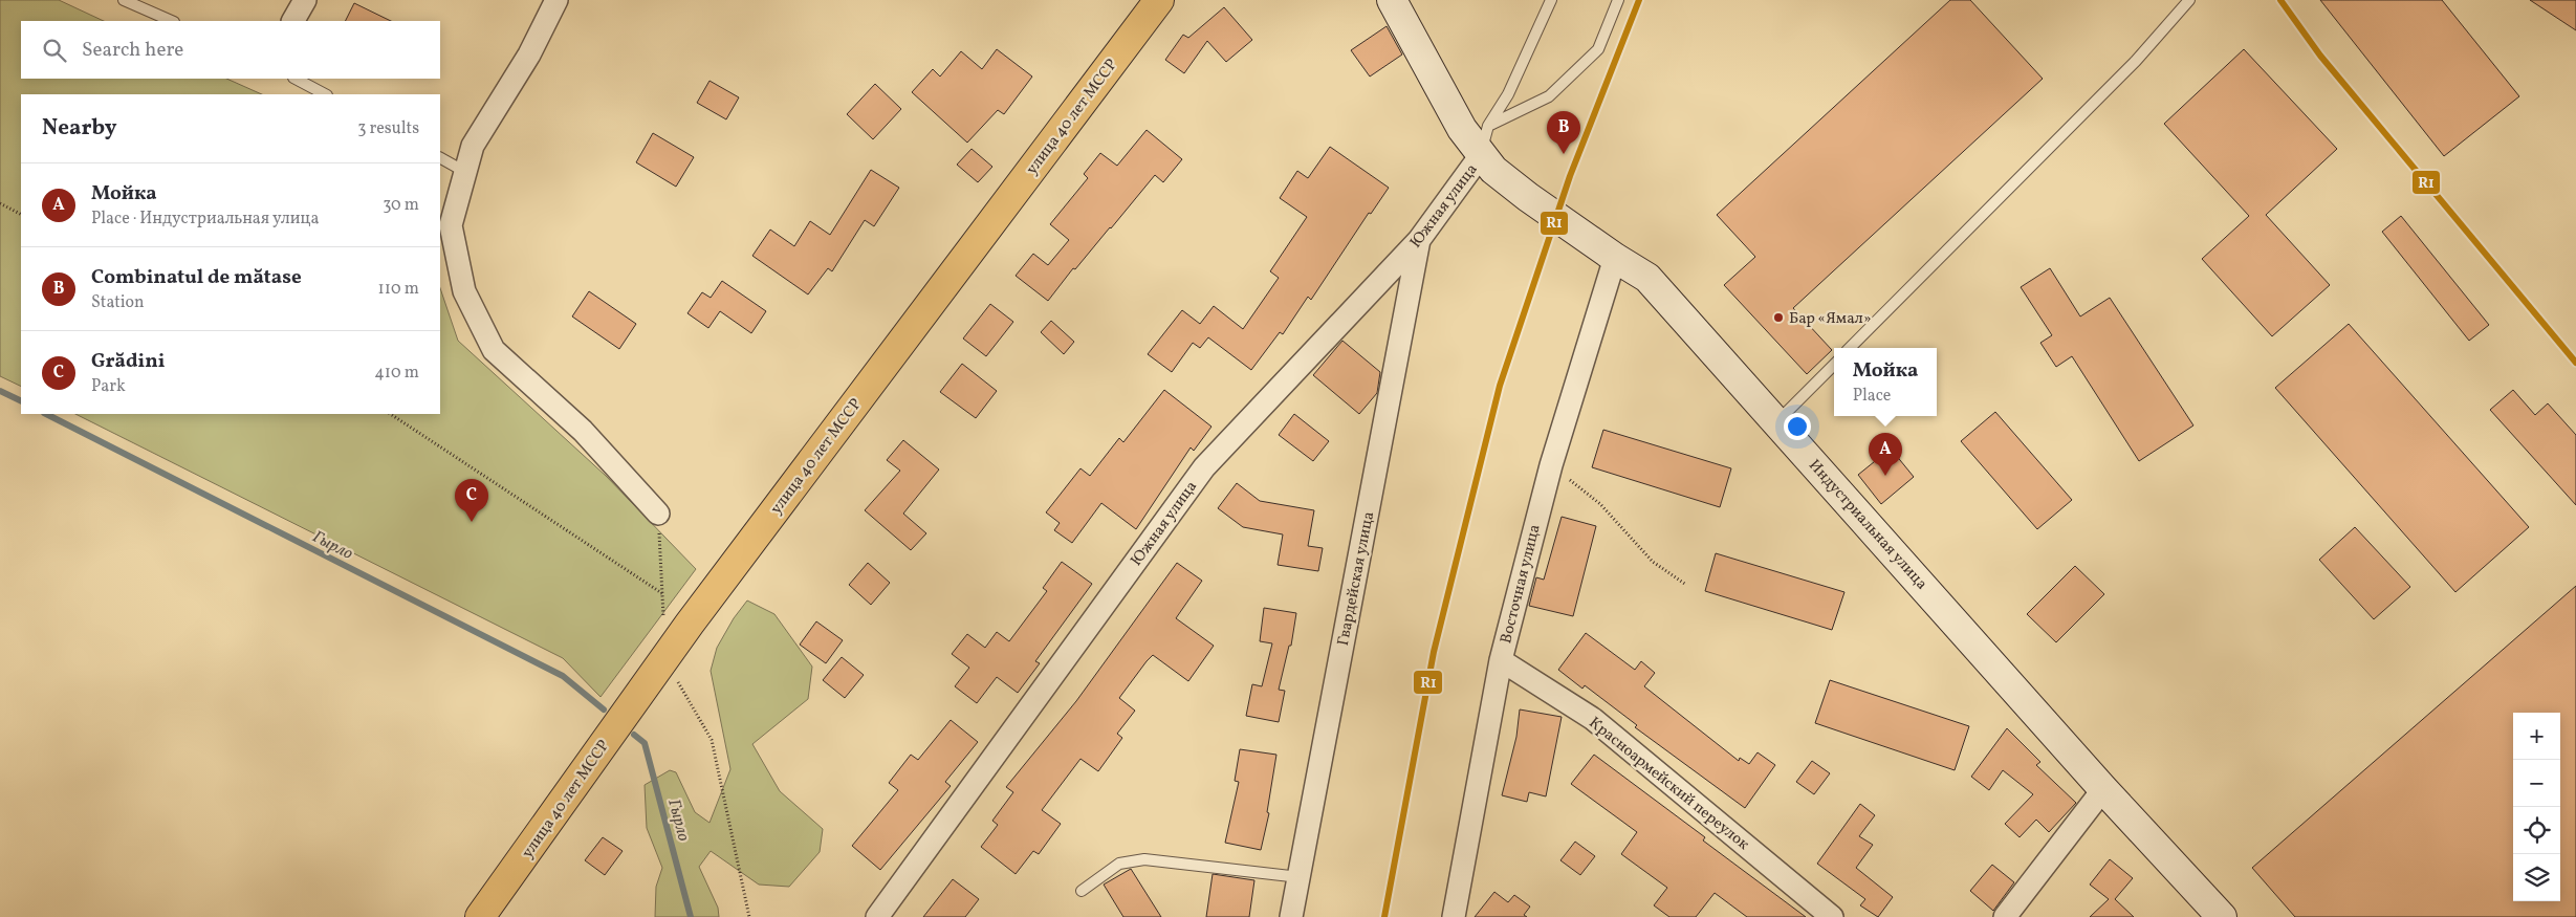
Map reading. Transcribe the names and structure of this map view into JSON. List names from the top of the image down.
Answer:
{
  "streets": {
    "main road": ["улица 40 лет МССР"],
    "street": [
      "Южная улица",
      "Индустриальная улица",
      "Гвардейская улица",
      "Восточная улица",
      "Красноармейский переулок"
    ]
  },
  "crossings": [
    ["Южная улица", "Индустриальная улица"],
    ["Южная улица", "Гвардейская улица"],
    ["Индустриальная улица", "Восточная улица"],
    ["Восточная улица", "Красноармейский переулок"]
  ],
  "water": ["Гырло"],
  "places": ["Бар «Ямал»"],
  "lines": ["transit line R1"],
  "page": {
    "search": "Search here",
    "heading": ["Nearby", "3 results"],
    "pins": ["B", "A", "C"],
    "list": [
      {
        "mark": "A",
        "name": "Мойка",
        "note": "Place · Индустриальная улица",
        "value": "30 m"
      },
      {
        "mark": "B",
        "name": "Combinatul de mătase",
        "note": "Station",
        "value": "110 m"
      },
      {
        "mark": "C",
        "name": "Grădini",
        "note": "Park",
        "value": "410 m"
      }
    ],
    "popup": ["Мойка", "Place"],
    "map_buttons": ["+", "−"]
  }
}
